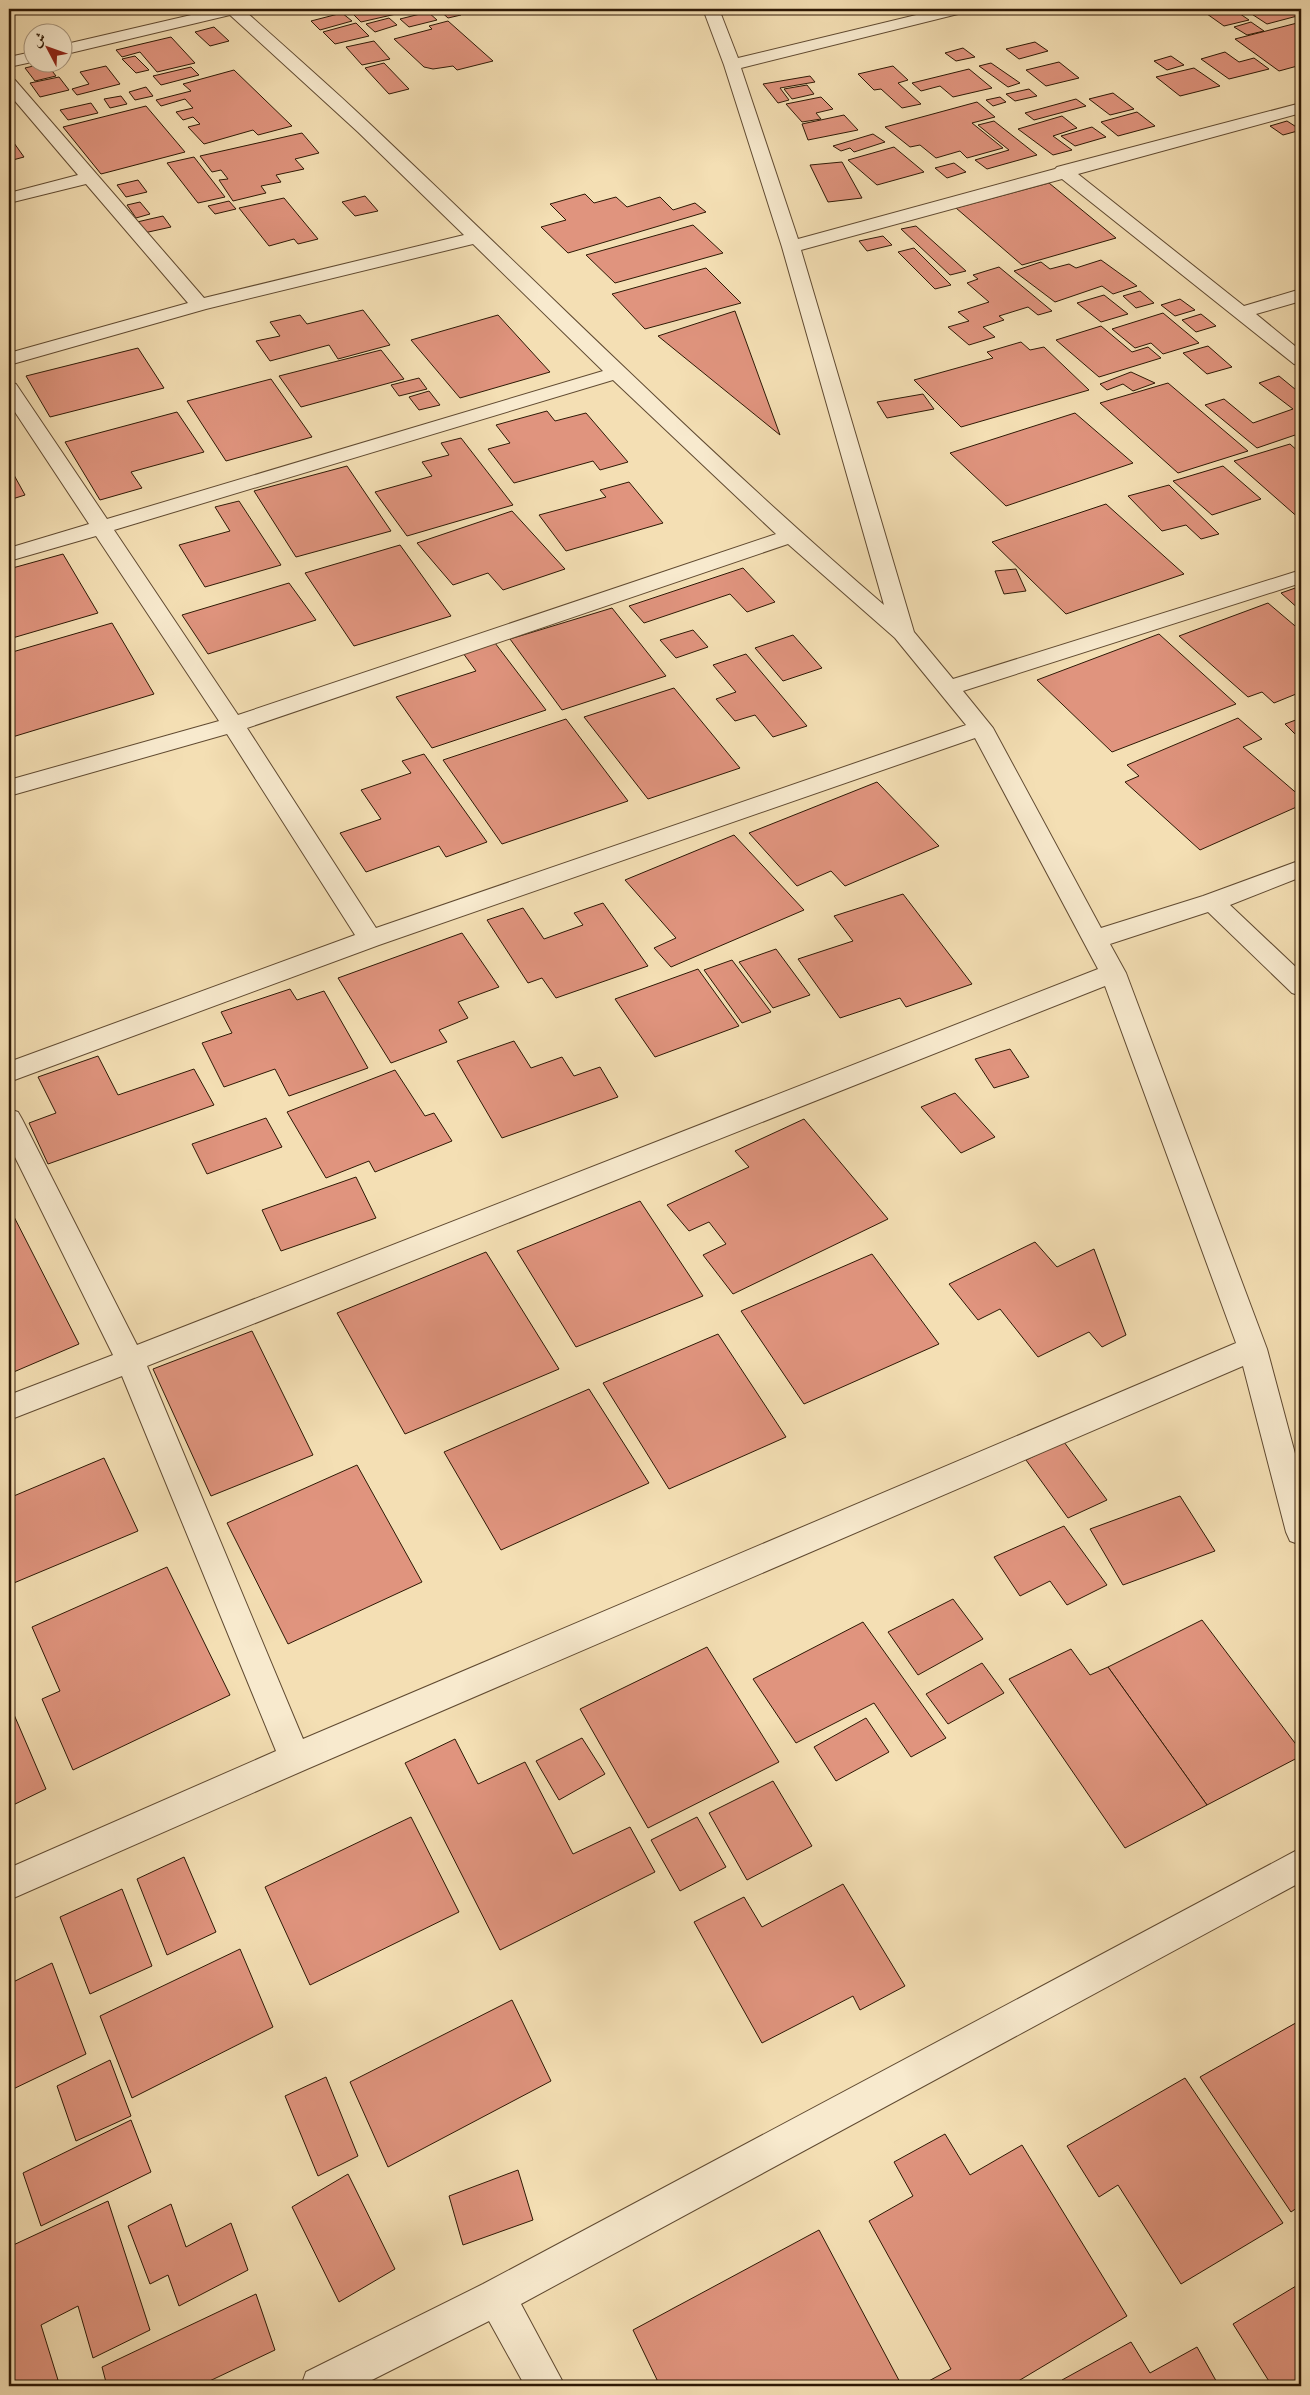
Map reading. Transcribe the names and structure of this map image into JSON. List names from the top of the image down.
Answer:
{
  "north": "top left"
}
